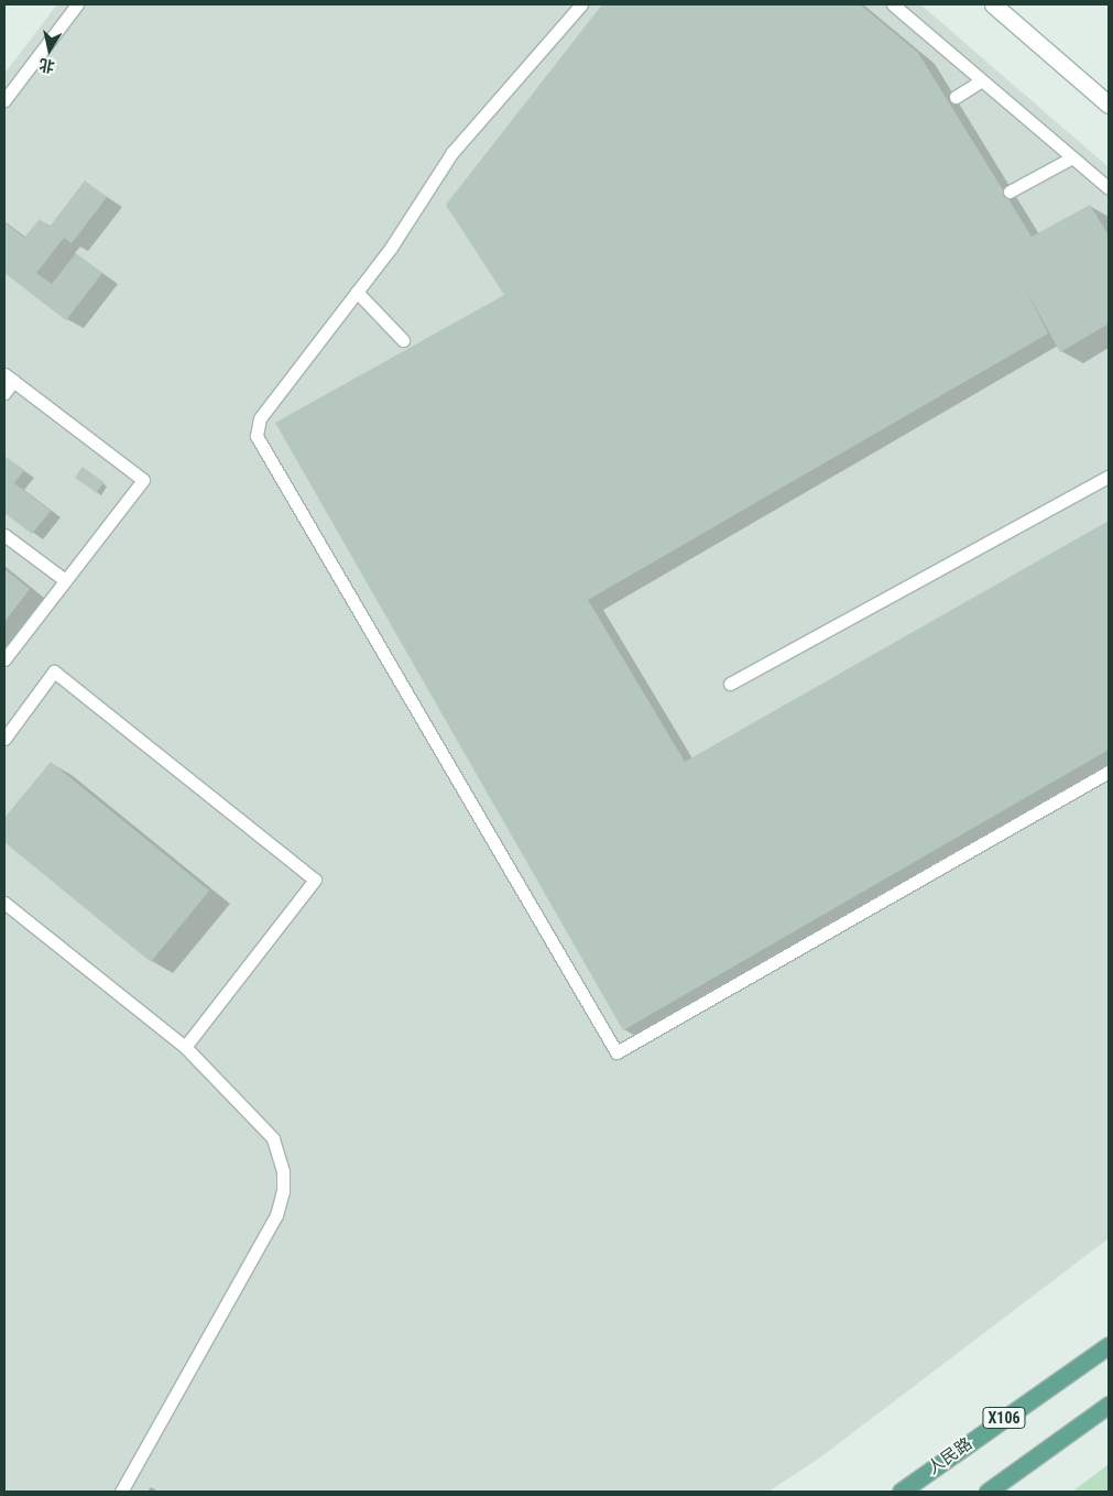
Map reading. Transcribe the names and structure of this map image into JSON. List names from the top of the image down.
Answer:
{
  "streets": {
    "main road": ["X106", "人民路"]
  },
  "north": "bottom"
}
